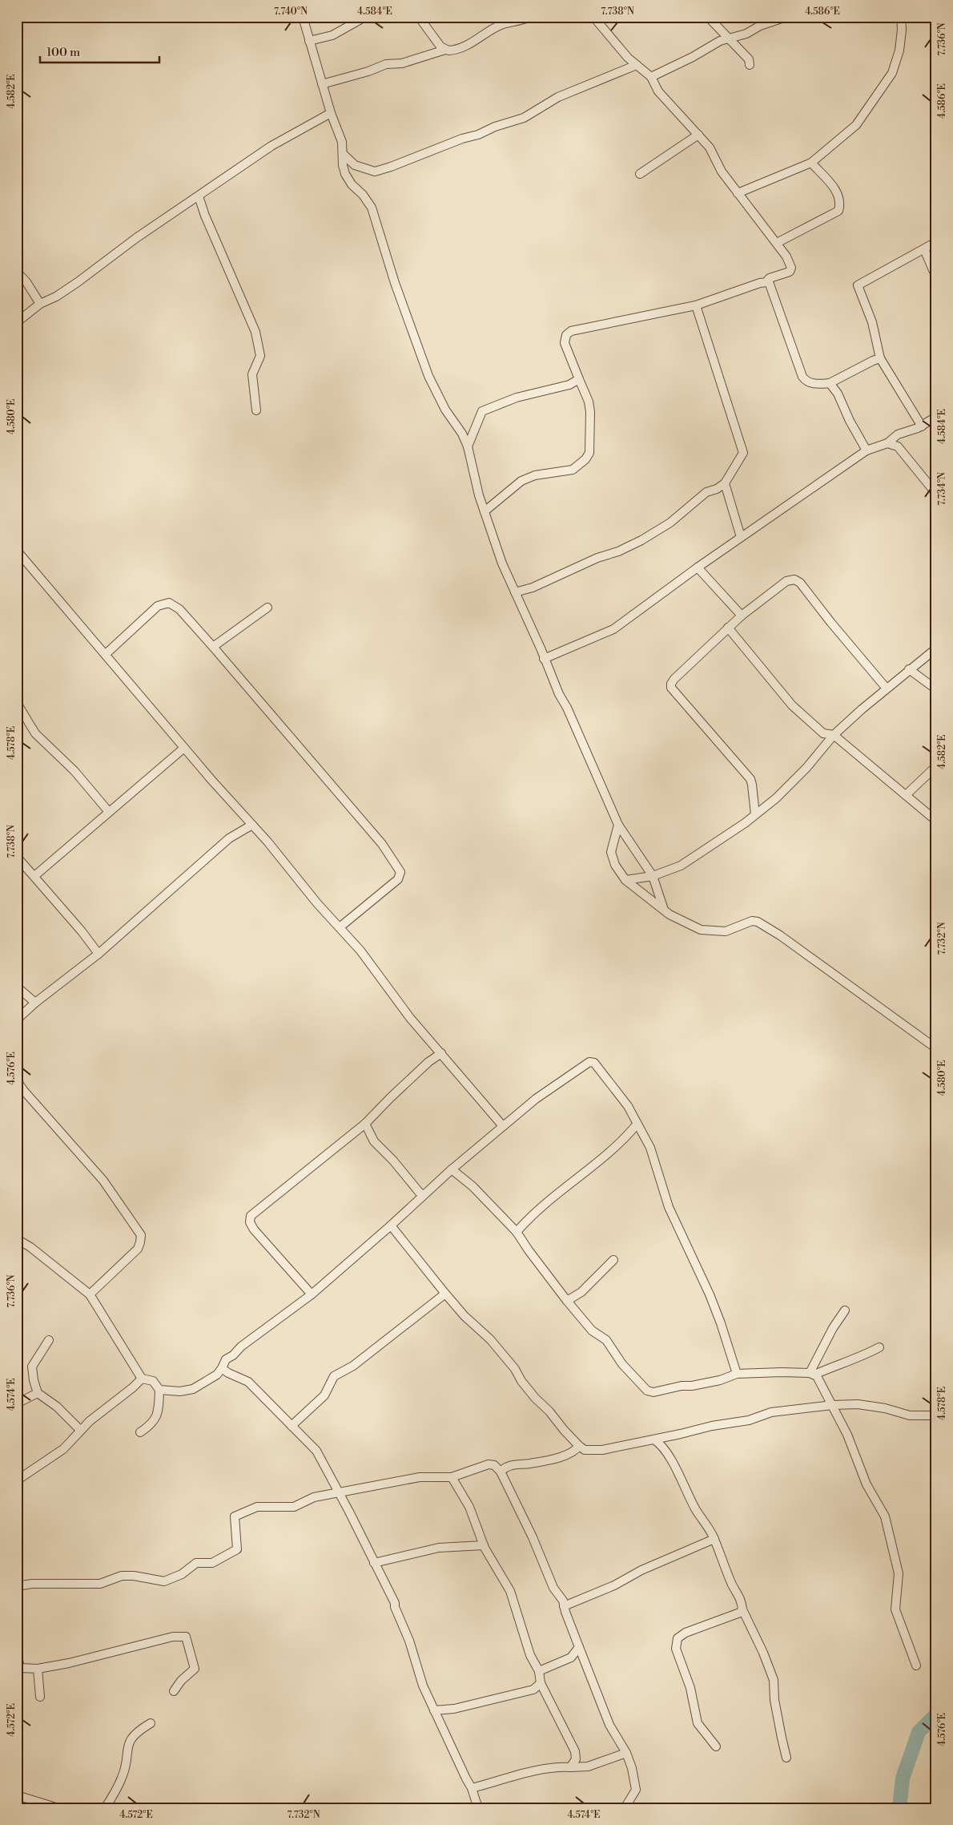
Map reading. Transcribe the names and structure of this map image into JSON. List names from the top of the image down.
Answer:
{
  "scale_bar": "100 m",
  "coordinates": [
    "7.740°N",
    "4.584°E",
    "7.738°N",
    "4.586°E",
    "7.736°N",
    "4.582°E",
    "4.580°E",
    "7.734°N",
    "4.578°E",
    "7.732°N",
    "4.576°E",
    "4.574°E",
    "4.572°E"
  ]
}
